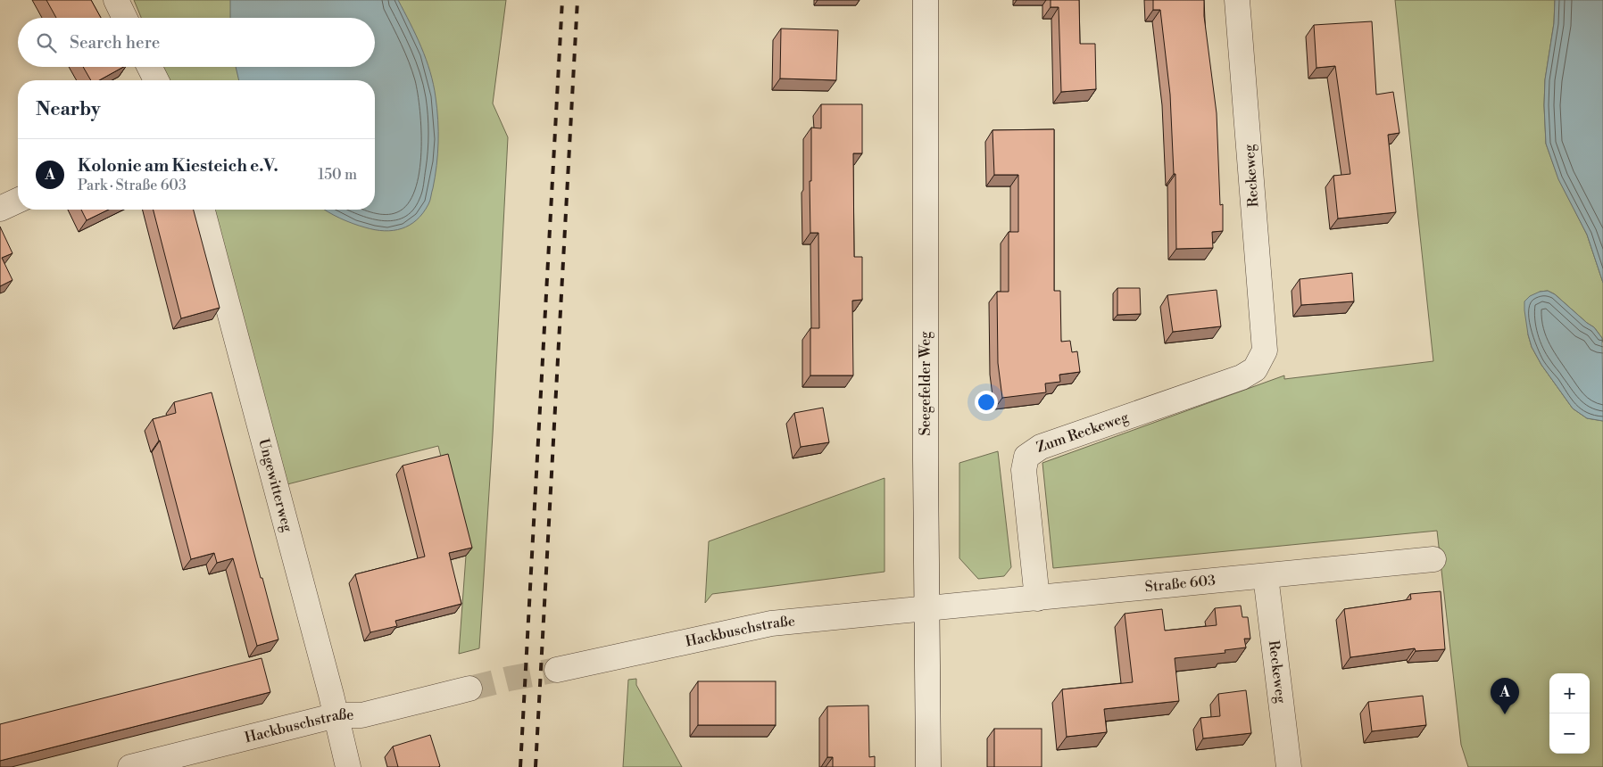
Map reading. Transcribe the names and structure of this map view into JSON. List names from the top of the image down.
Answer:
{
  "streets": {
    "street": [
      "Reckeweg",
      "Seegefelder Weg",
      "Zum Reckeweg",
      "Ungewitterweg",
      "Straße 603",
      "Hackbuschstraße"
    ]
  },
  "crossings": [
    ["Reckeweg", "Zum Reckeweg"],
    ["Reckeweg", "Straße 603"],
    ["Seegefelder Weg", "Straße 603"],
    ["Seegefelder Weg", "Hackbuschstraße"],
    ["Zum Reckeweg", "Straße 603"],
    ["Ungewitterweg", "Hackbuschstraße"],
    ["Straße 603", "Hackbuschstraße"]
  ],
  "page": {
    "search": "Search here",
    "heading": "Nearby",
    "list": [
      {
        "mark": "A",
        "name": "Kolonie am Kiesteich e.V.",
        "note": "Park · Straße 603",
        "value": "150 m"
      }
    ],
    "map_buttons": ["+", "−"],
    "pins": "A"
  }
}
